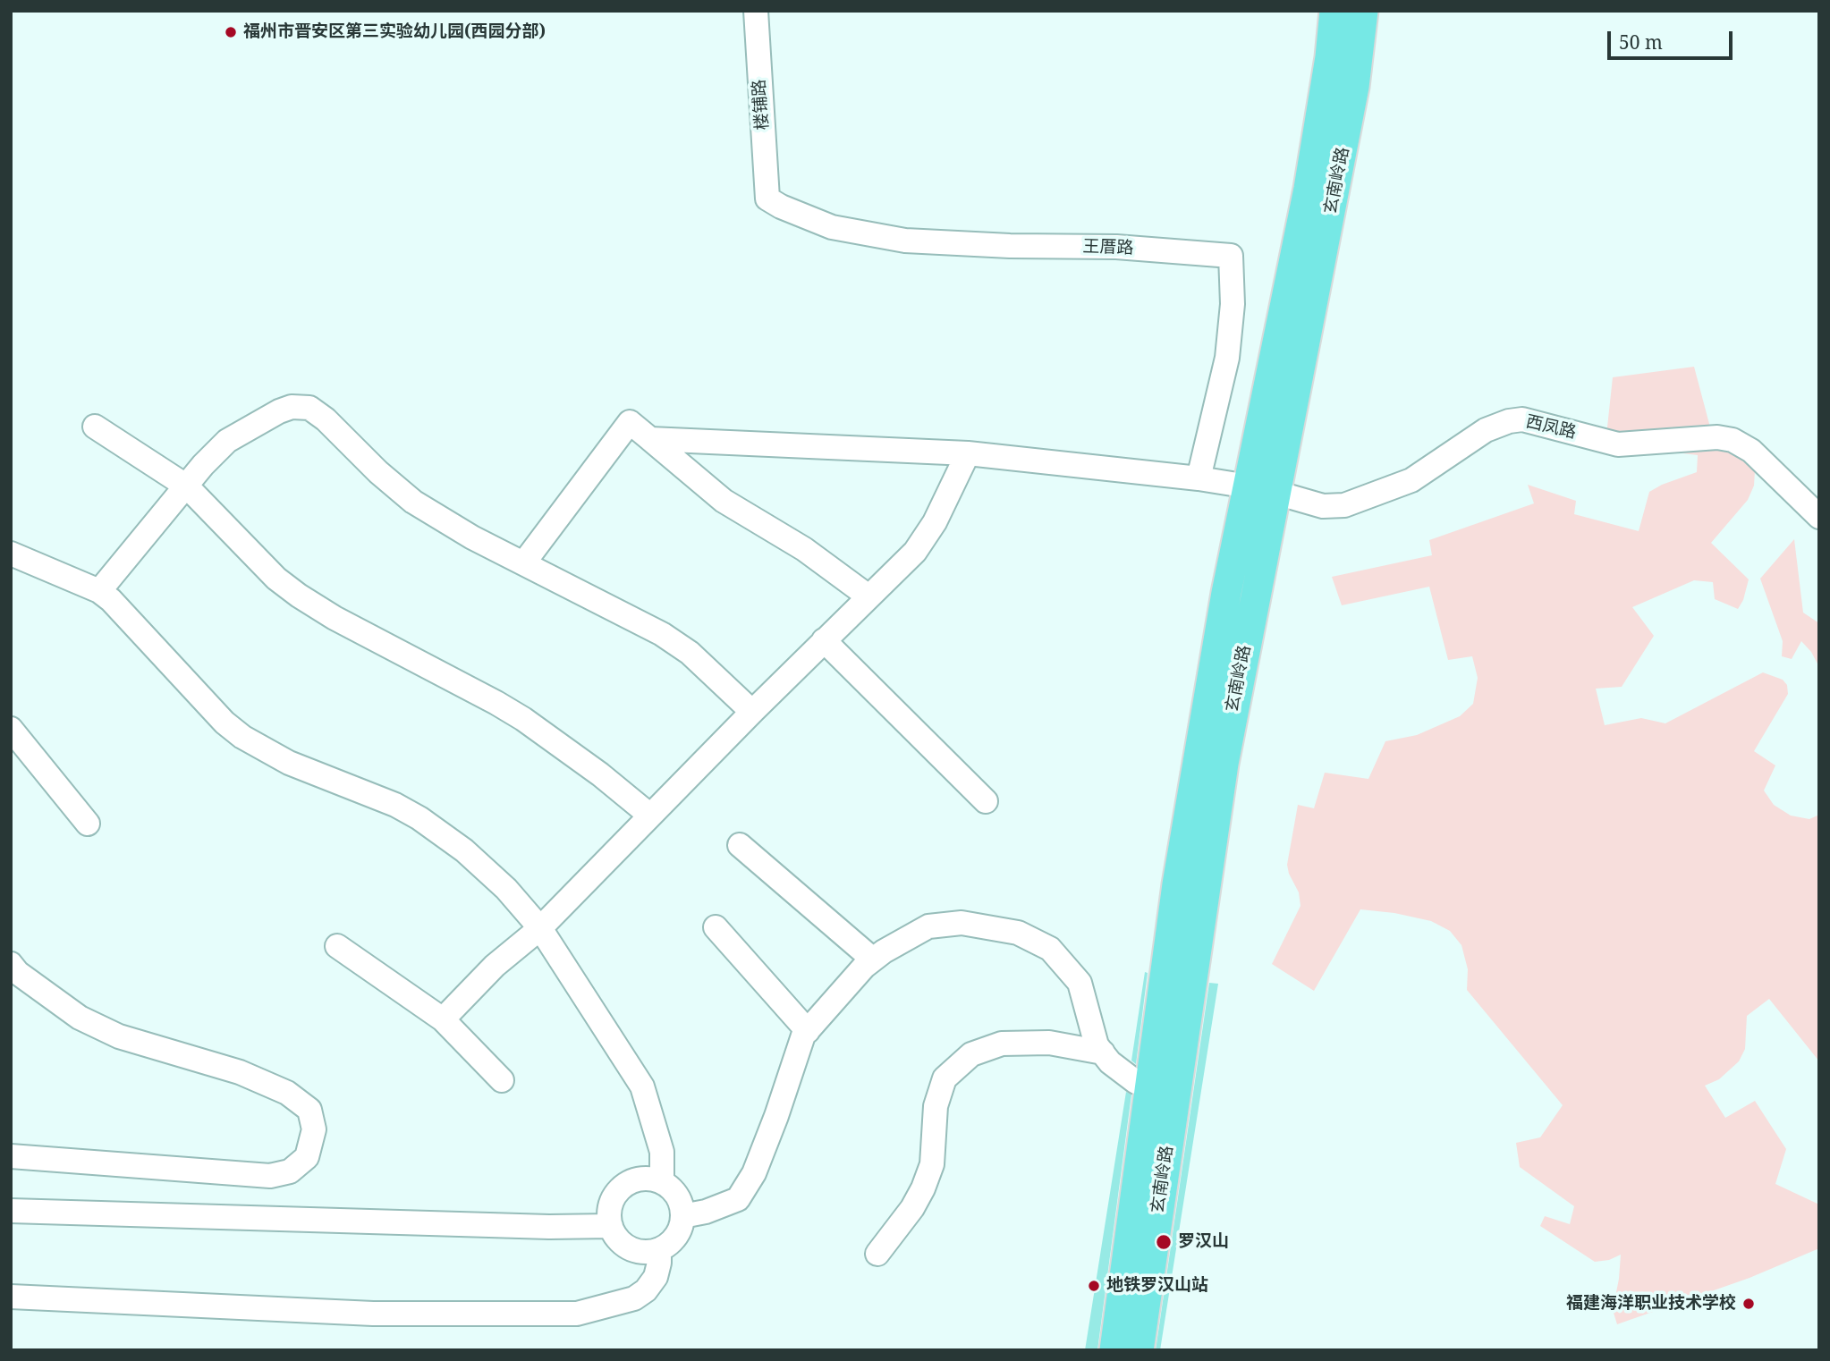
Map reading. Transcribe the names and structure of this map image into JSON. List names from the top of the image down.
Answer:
{
  "streets": {
    "main road": ["玄南岭路"],
    "street": ["楼铺路", "王厝路", "西凤路"]
  },
  "crossings": [
    ["楼铺路", "王厝路"],
    ["玄南岭路", "西凤路"],
    ["王厝路", "西凤路"]
  ],
  "places": [
    "福州市晋安区第三实验幼儿园(西园分部)",
    "罗汉山",
    "地铁罗汉山站",
    "福建海洋职业技术学校"
  ],
  "scale_bar": "50 m"
}
